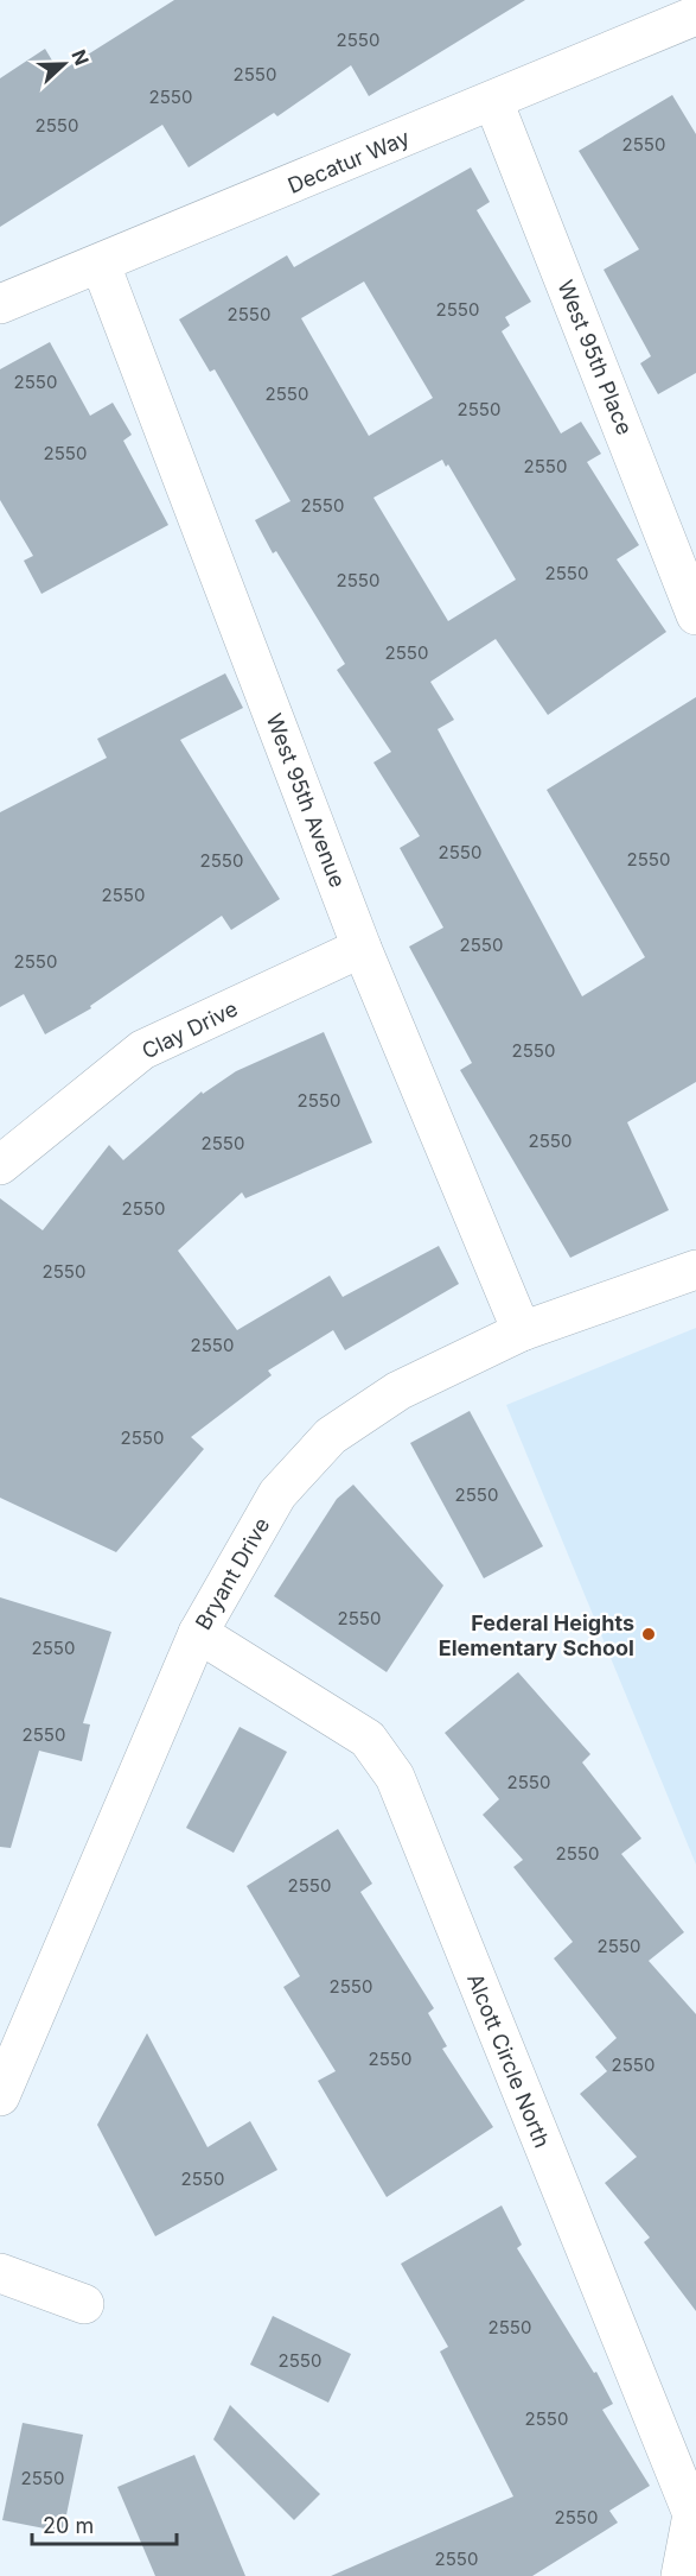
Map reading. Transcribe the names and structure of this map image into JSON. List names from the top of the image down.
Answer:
{
  "streets": {
    "street": [
      "Decatur Way",
      "West 95th Place",
      "West 95th Avenue",
      "Clay Drive",
      "Bryant Drive",
      "Alcott Circle North"
    ]
  },
  "crossings": [
    ["Decatur Way", "West 95th Place"],
    ["Decatur Way", "West 95th Avenue"],
    ["West 95th Avenue", "Clay Drive"],
    ["West 95th Avenue", "Bryant Drive"],
    ["Bryant Drive", "Alcott Circle North"]
  ],
  "places": ["Federal Heights Elementary School"],
  "house_numbers": [
    "2550",
    "2550",
    "2550",
    "2550",
    "2550",
    "2550",
    "2550",
    "2550",
    "2550",
    "2550",
    "2550",
    "2550",
    "2550",
    "2550",
    "2550",
    "2550",
    "2550",
    "2550",
    "2550",
    "2550",
    "2550",
    "2550",
    "2550",
    "2550",
    "2550",
    "2550",
    "2550",
    "2550",
    "2550",
    "2550",
    "2550",
    "2550",
    "2550",
    "2550",
    "2550",
    "2550",
    "2550",
    "2550",
    "2550",
    "2550",
    "2550",
    "2550",
    "2550",
    "2550",
    "2550",
    "2550",
    "2550",
    "2550"
  ],
  "scale_bar": "20 m",
  "north": "right"
}
